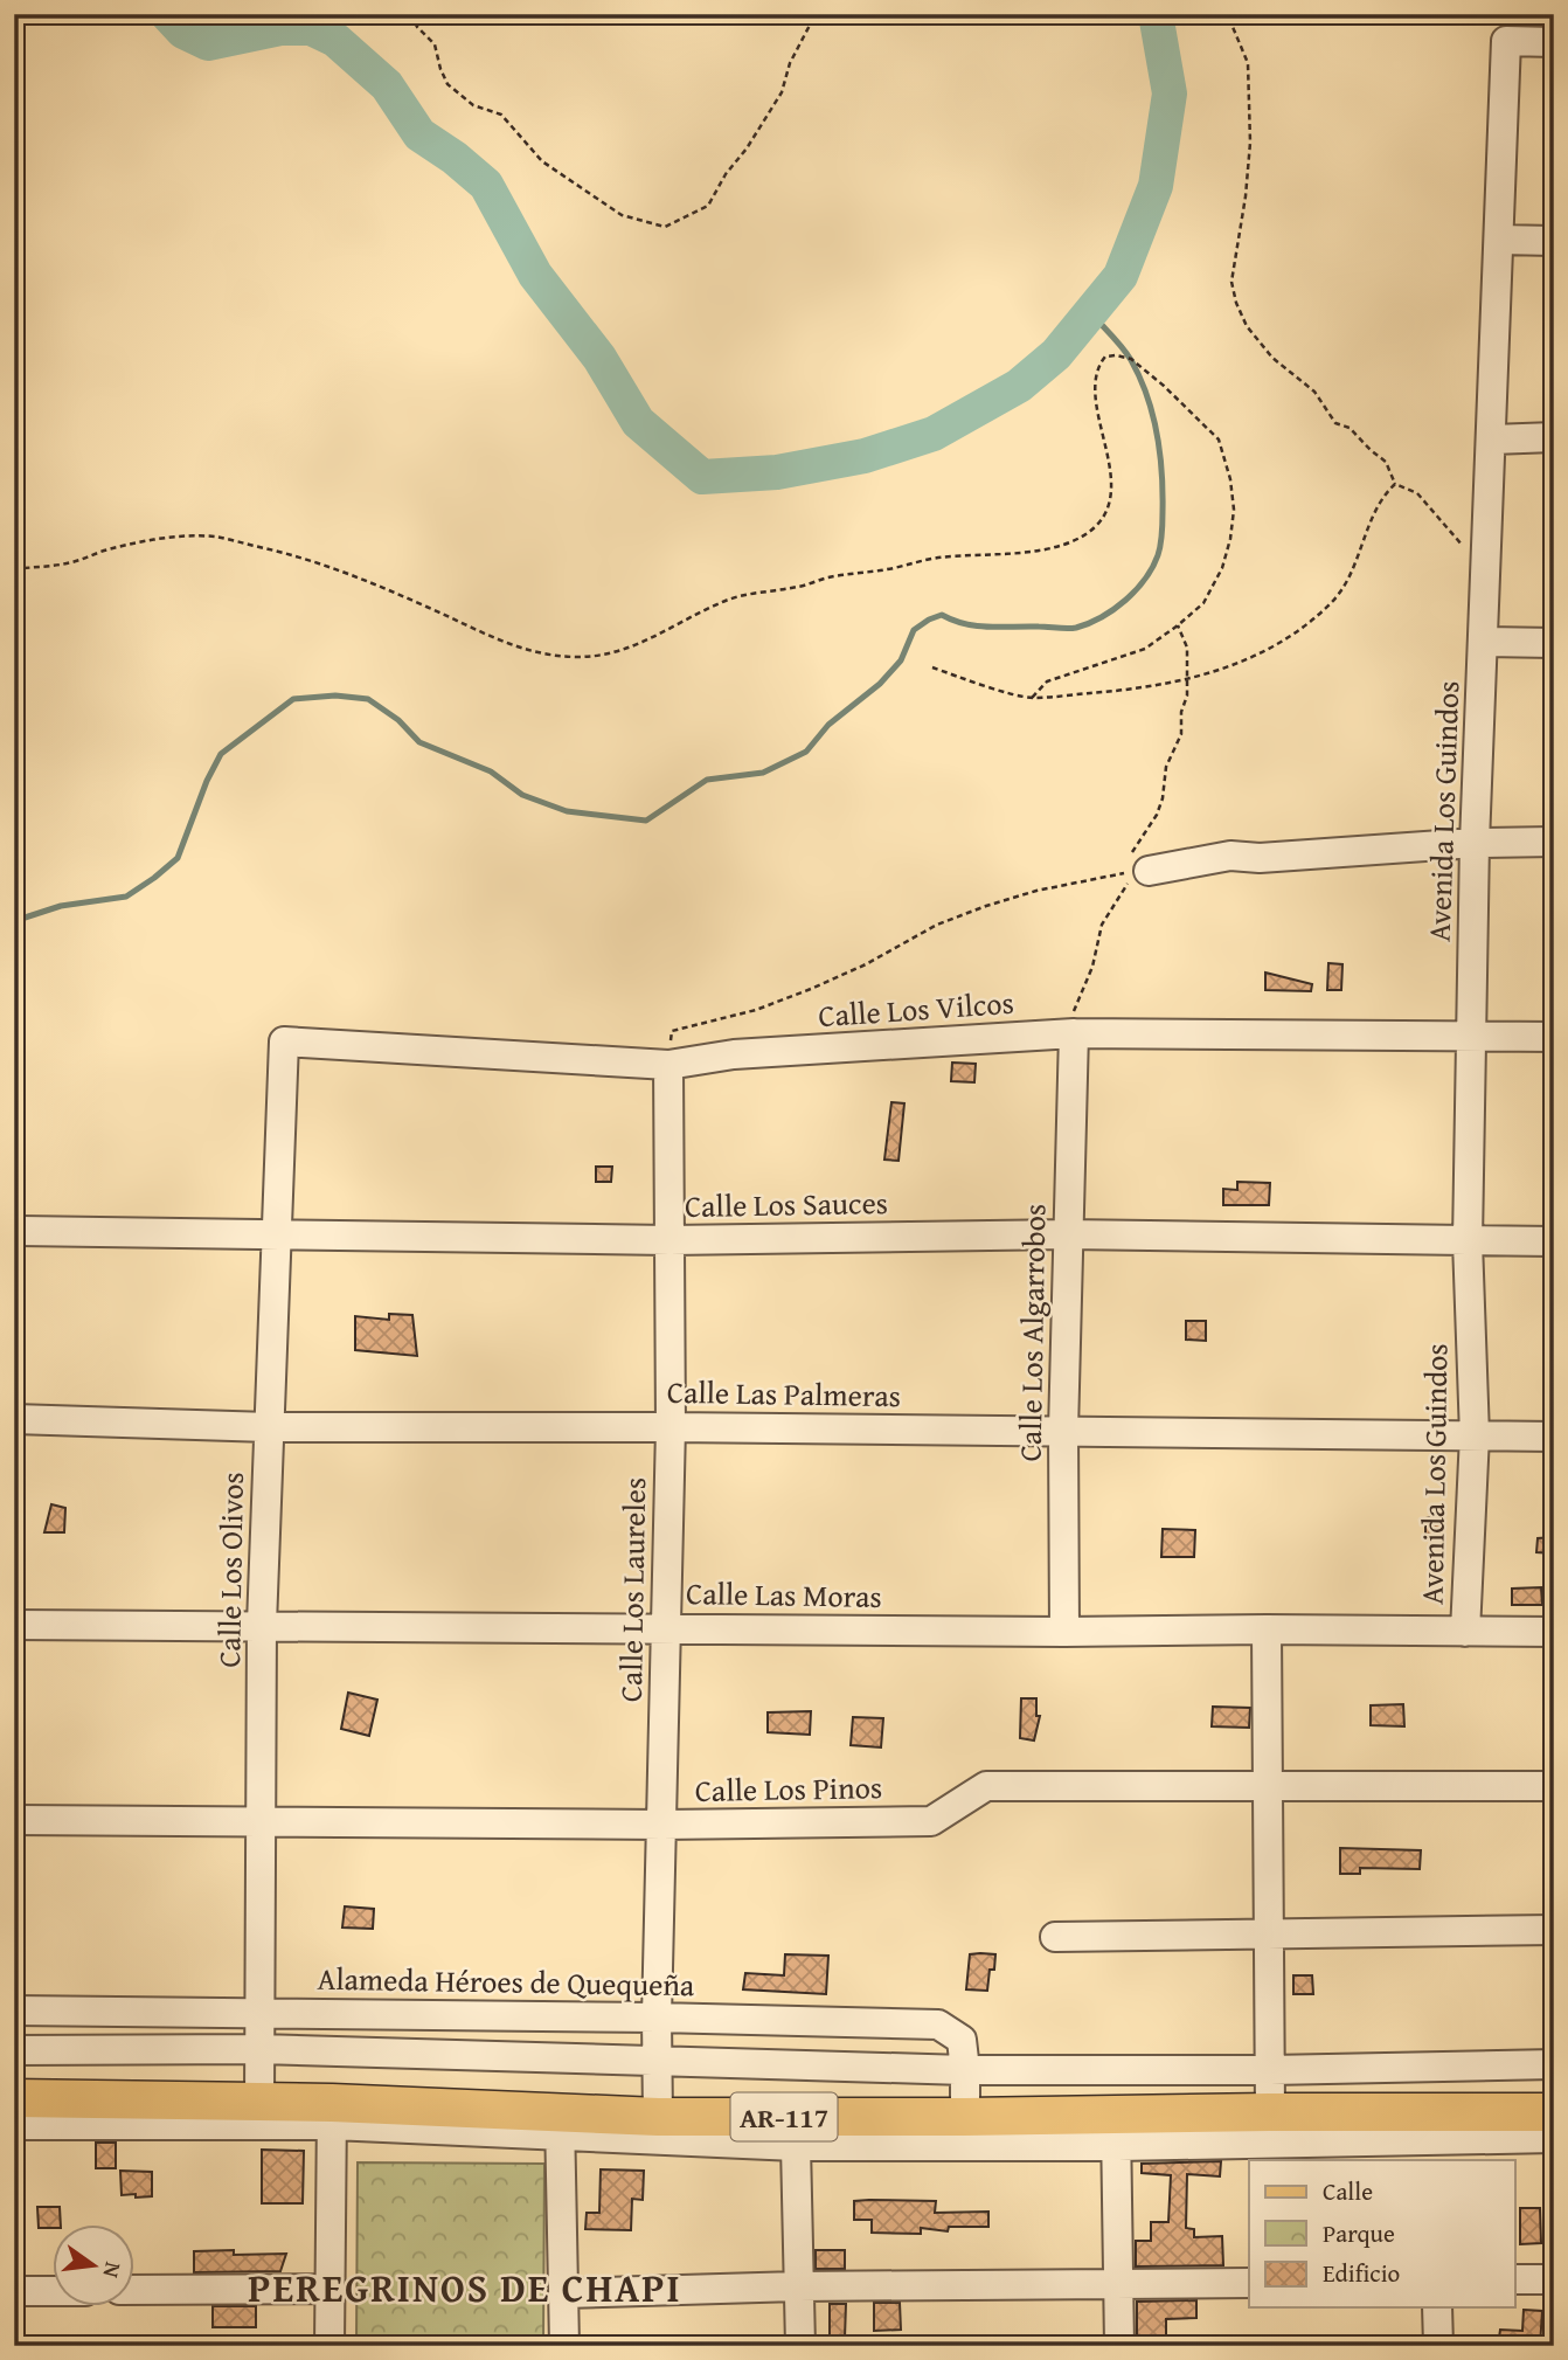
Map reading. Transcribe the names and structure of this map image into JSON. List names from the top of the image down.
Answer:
{
  "streets": {
    "main road": ["AR-117"],
    "street": [
      "Avenida Los Guindos",
      "Calle Los Vilcos",
      "Calle Los Sauces",
      "Calle Los Algarrobos",
      "Calle Las Palmeras",
      "Calle Los Olivos",
      "Calle Los Laureles",
      "Calle Las Moras",
      "Calle Los Pinos",
      "Alameda Héroes de Quequeña"
    ]
  },
  "crossings": [
    ["Avenida Los Guindos", "Calle Los Vilcos"],
    ["Avenida Los Guindos", "Calle Los Sauces"],
    ["Avenida Los Guindos", "Calle Las Palmeras"],
    ["Avenida Los Guindos", "Calle Las Moras"],
    ["Calle Los Vilcos", "Calle Los Algarrobos"],
    ["Calle Los Vilcos", "Calle Los Olivos"],
    ["Calle Los Vilcos", "Calle Los Laureles"],
    ["Calle Los Sauces", "Calle Los Algarrobos"],
    ["Calle Los Sauces", "Calle Los Olivos"],
    ["Calle Los Sauces", "Calle Los Laureles"],
    ["Calle Los Algarrobos", "Calle Las Palmeras"],
    ["Calle Los Algarrobos", "Calle Las Moras"],
    ["Calle Las Palmeras", "Calle Los Olivos"],
    ["Calle Las Palmeras", "Calle Los Laureles"],
    ["Calle Los Olivos", "Calle Las Moras"],
    ["Calle Los Olivos", "Calle Los Pinos"],
    ["Calle Los Olivos", "Alameda Héroes de Quequeña"],
    ["Calle Los Olivos", "AR-117"],
    ["Calle Los Laureles", "Calle Las Moras"],
    ["Calle Los Laureles", "Calle Los Pinos"],
    ["Calle Los Laureles", "Alameda Héroes de Quequeña"],
    ["Calle Los Laureles", "AR-117"],
    ["Alameda Héroes de Quequeña", "AR-117"]
  ],
  "districts": ["PEREGRINOS DE CHAPI"],
  "legend": ["Calle", "Parque", "Edificio"],
  "north": "right"
}
